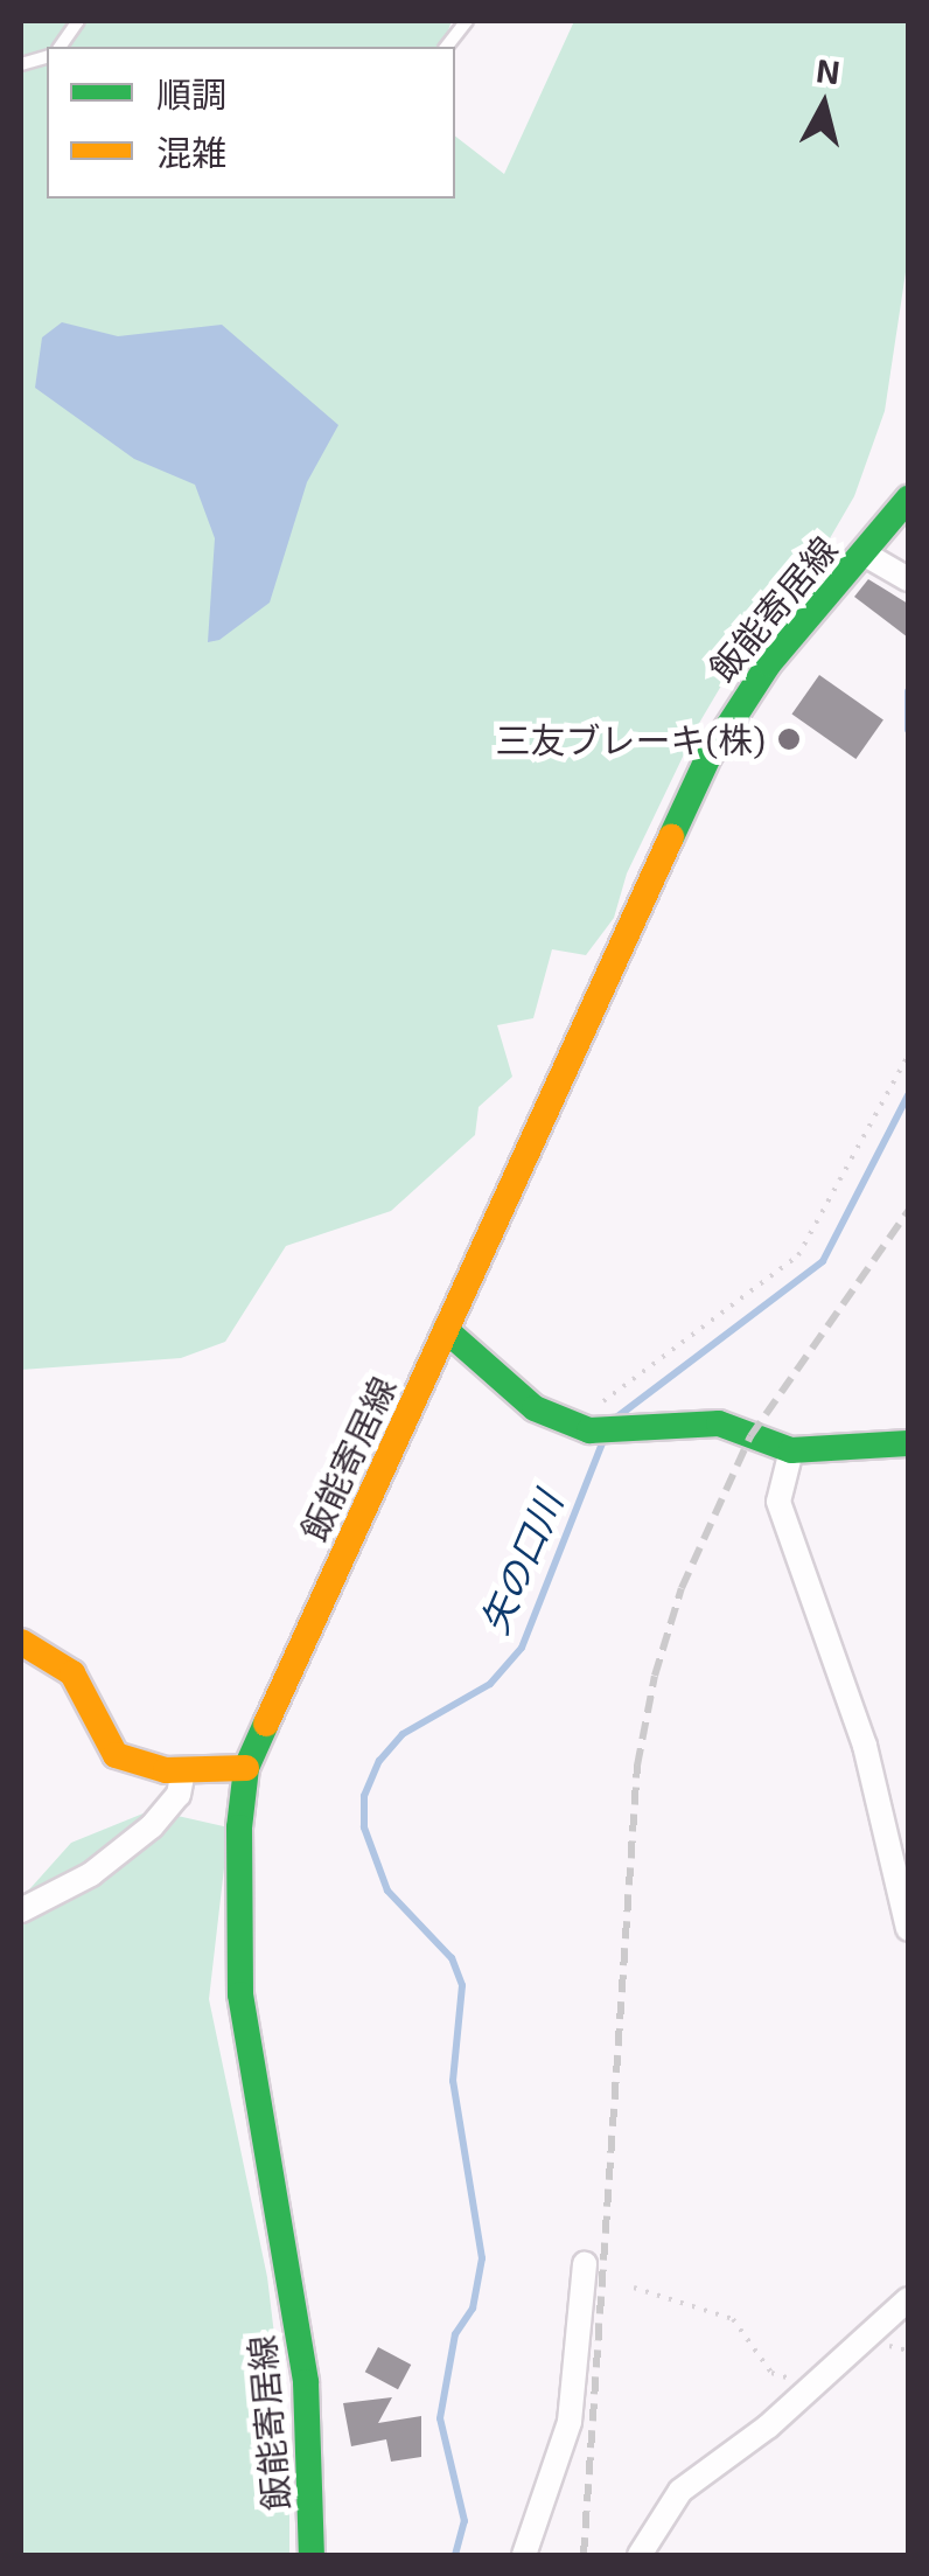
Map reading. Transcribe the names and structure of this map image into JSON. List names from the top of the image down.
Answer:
{
  "streets": {
    "main road": ["飯能寄居線"]
  },
  "water": ["矢の口川"],
  "places": ["三友ブレーキ(株)"],
  "legend": ["順調", "混雑"],
  "north": "top"
}
